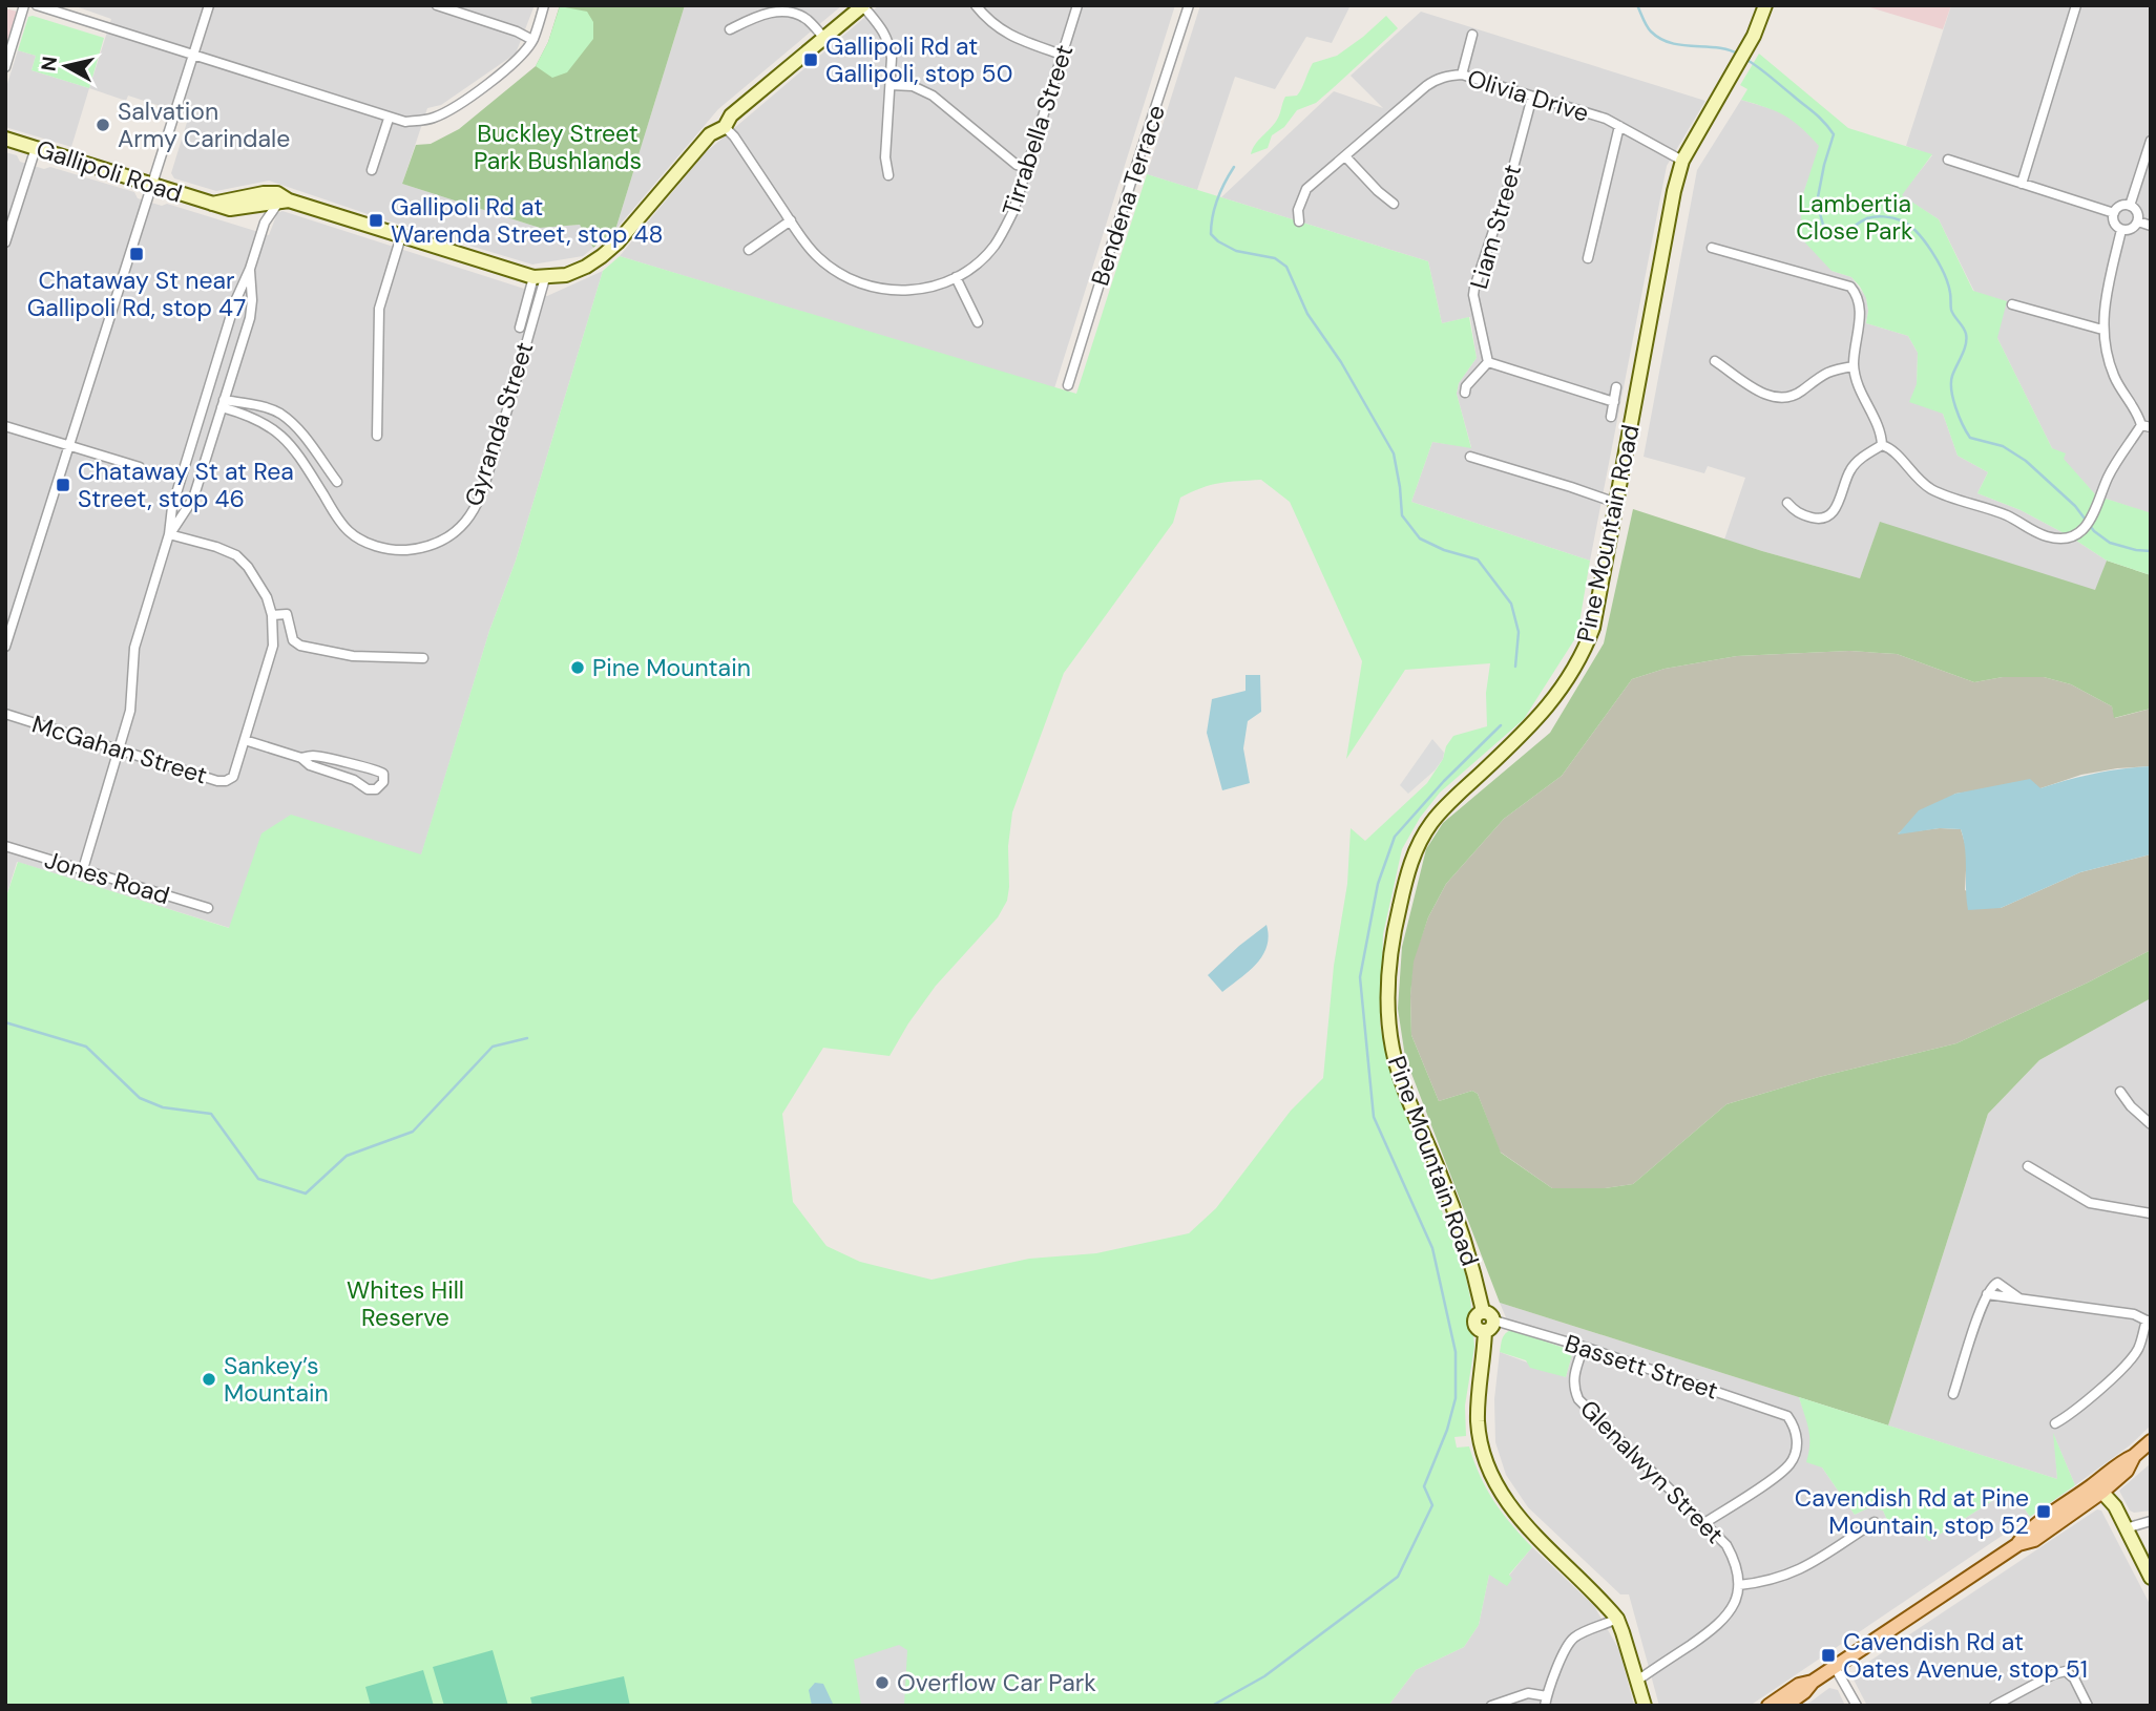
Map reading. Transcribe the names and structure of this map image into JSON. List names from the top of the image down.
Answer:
{
  "streets": {
    "street": [
      "Olivia Drive",
      "Tirrabella Street",
      "Gallipoli Road",
      "Bendena Terrace",
      "Liam Street",
      "Gyranda Street",
      "Pine Mountain Road",
      "McGahan Street",
      "Jones Road",
      "Bassett Street",
      "Glenalwyn Street"
    ]
  },
  "crossings": [
    ["Olivia Drive", "Liam Street"],
    ["Olivia Drive", "Pine Mountain Road"],
    ["Gallipoli Road", "Gyranda Street"],
    ["Pine Mountain Road", "Bassett Street"],
    ["Bassett Street", "Glenalwyn Street"]
  ],
  "parks": ["Buckley Street Park Bushlands", "Lambertia Close Park", "Whites Hill Reserve"],
  "places": {
    "transit": [
      "Gallipoli Rd at Gallipoli, stop 50",
      "Gallipoli Rd at Warenda Street, stop 48",
      "Chataway St near Gallipoli Rd, stop 47",
      "Chataway St at Rea Street, stop 46",
      "Cavendish Rd at Pine Mountain, stop 52",
      "Cavendish Rd at Oates Avenue, stop 51"
    ],
    "other": [
      "Salvation Army Carindale",
      "Pine Mountain",
      "Sankey’s Mountain",
      "Overflow Car Park"
    ]
  },
  "north": "left"
}
